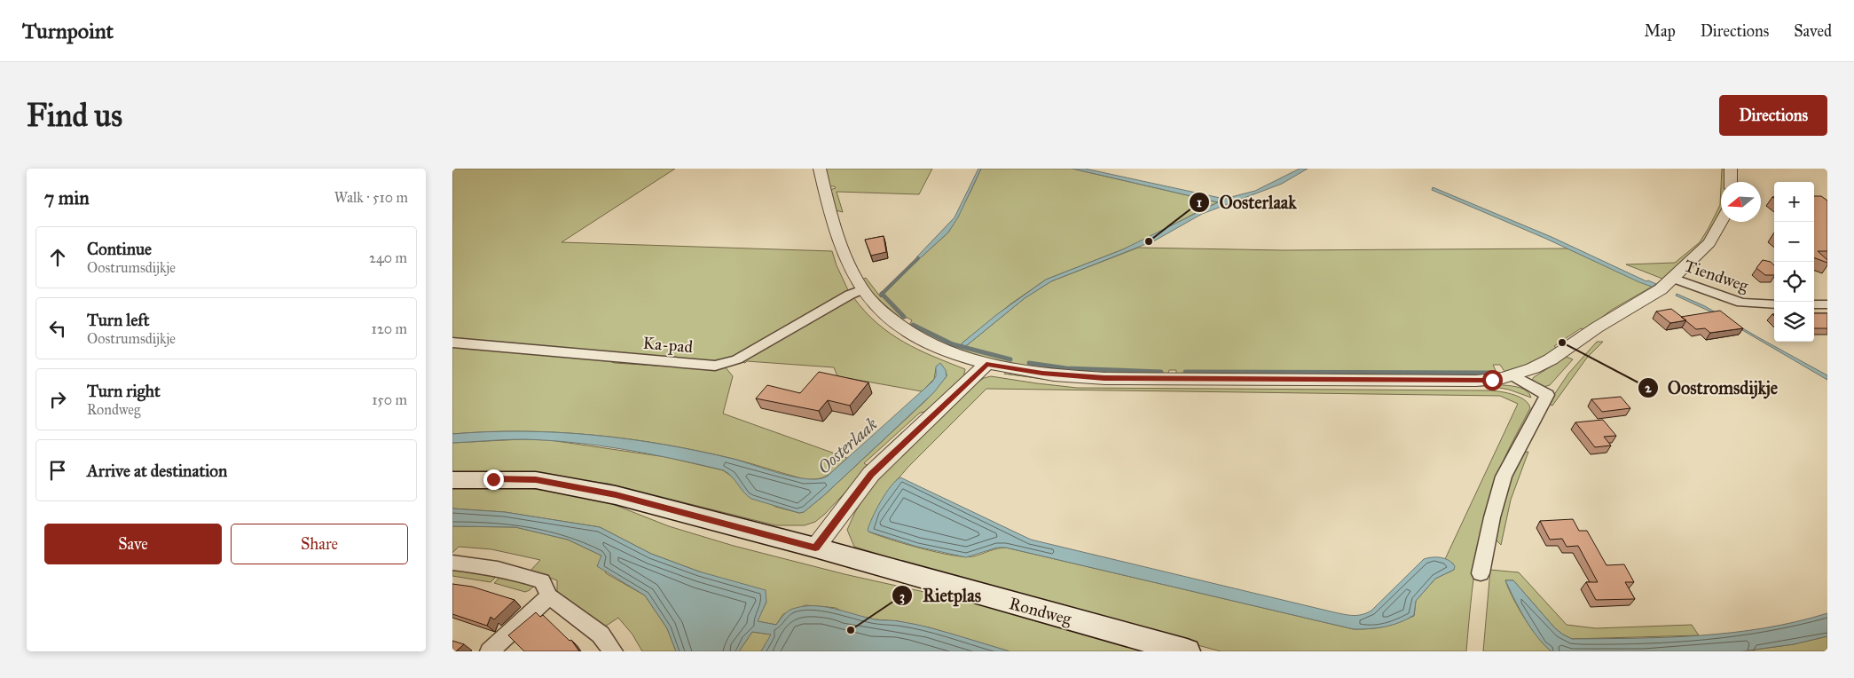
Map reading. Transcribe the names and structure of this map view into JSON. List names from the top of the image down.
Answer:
{
  "streets": {
    "main road": ["Rondweg"],
    "street": ["Tiendweg", "Ka-pad"]
  },
  "water": ["Oosterlaak"],
  "places": ["Oosterlaak", "Oostromsdijkje", "Rietplas"],
  "north": "left",
  "page": {
    "header": "Turnpoint",
    "nav": ["Map", "Directions", "Saved"],
    "buttons": [
      "Directions",
      ["Save", "Share"]
    ],
    "title": "Find us",
    "heading": ["7 min", "Walk · 510 m"],
    "map_buttons": ["+", "−"],
    "list": [
      ["Continue", "Oostrumsdijkje", "240 m"],
      ["Turn left", "Oostrumsdijkje", "120 m"],
      ["Turn right", "Rondweg", "150 m"],
      "Arrive at destination"
    ]
  }
}
